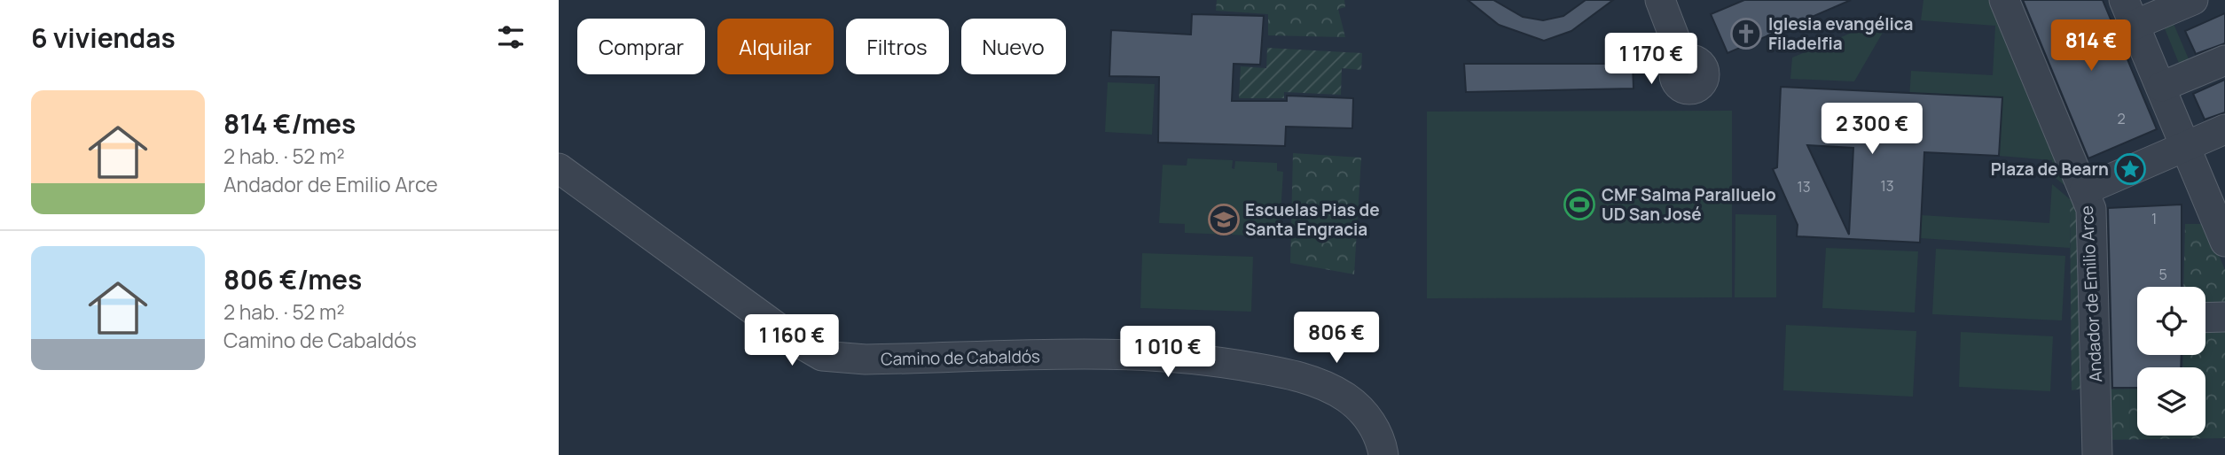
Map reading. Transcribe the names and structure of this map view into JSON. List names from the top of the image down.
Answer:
{
  "streets": {
    "street": ["Andador de Emilio Arce", "Camino de Cabaldós"]
  },
  "places": {
    "church": ["Iglesia evangélica Filadelfia"],
    "place": ["Plaza de Bearn"],
    "sports": ["CMF Salma Paralluelo UD San José"],
    "school or university": ["Escuelas Pias de Santa Engracia"]
  },
  "house_numbers": [
    "2",
    "13",
    "13",
    "1",
    "5"
  ],
  "page": {
    "heading": "6 viviendas",
    "chip": [
      "Comprar",
      "Alquilar",
      "Filtros",
      "Nuevo"
    ],
    "price": [
      "814 €",
      "1 170 €",
      "2 300 €",
      "806 €",
      "1 160 €",
      "1 010 €"
    ],
    "list": [
      {
        "name": "814 €/mes",
        "note": "2 hab. · 52 m² · Andador de Emilio Arce"
      },
      {
        "name": "806 €/mes",
        "note": "2 hab. · 52 m² · Camino de Cabaldós"
      }
    ]
  }
}
